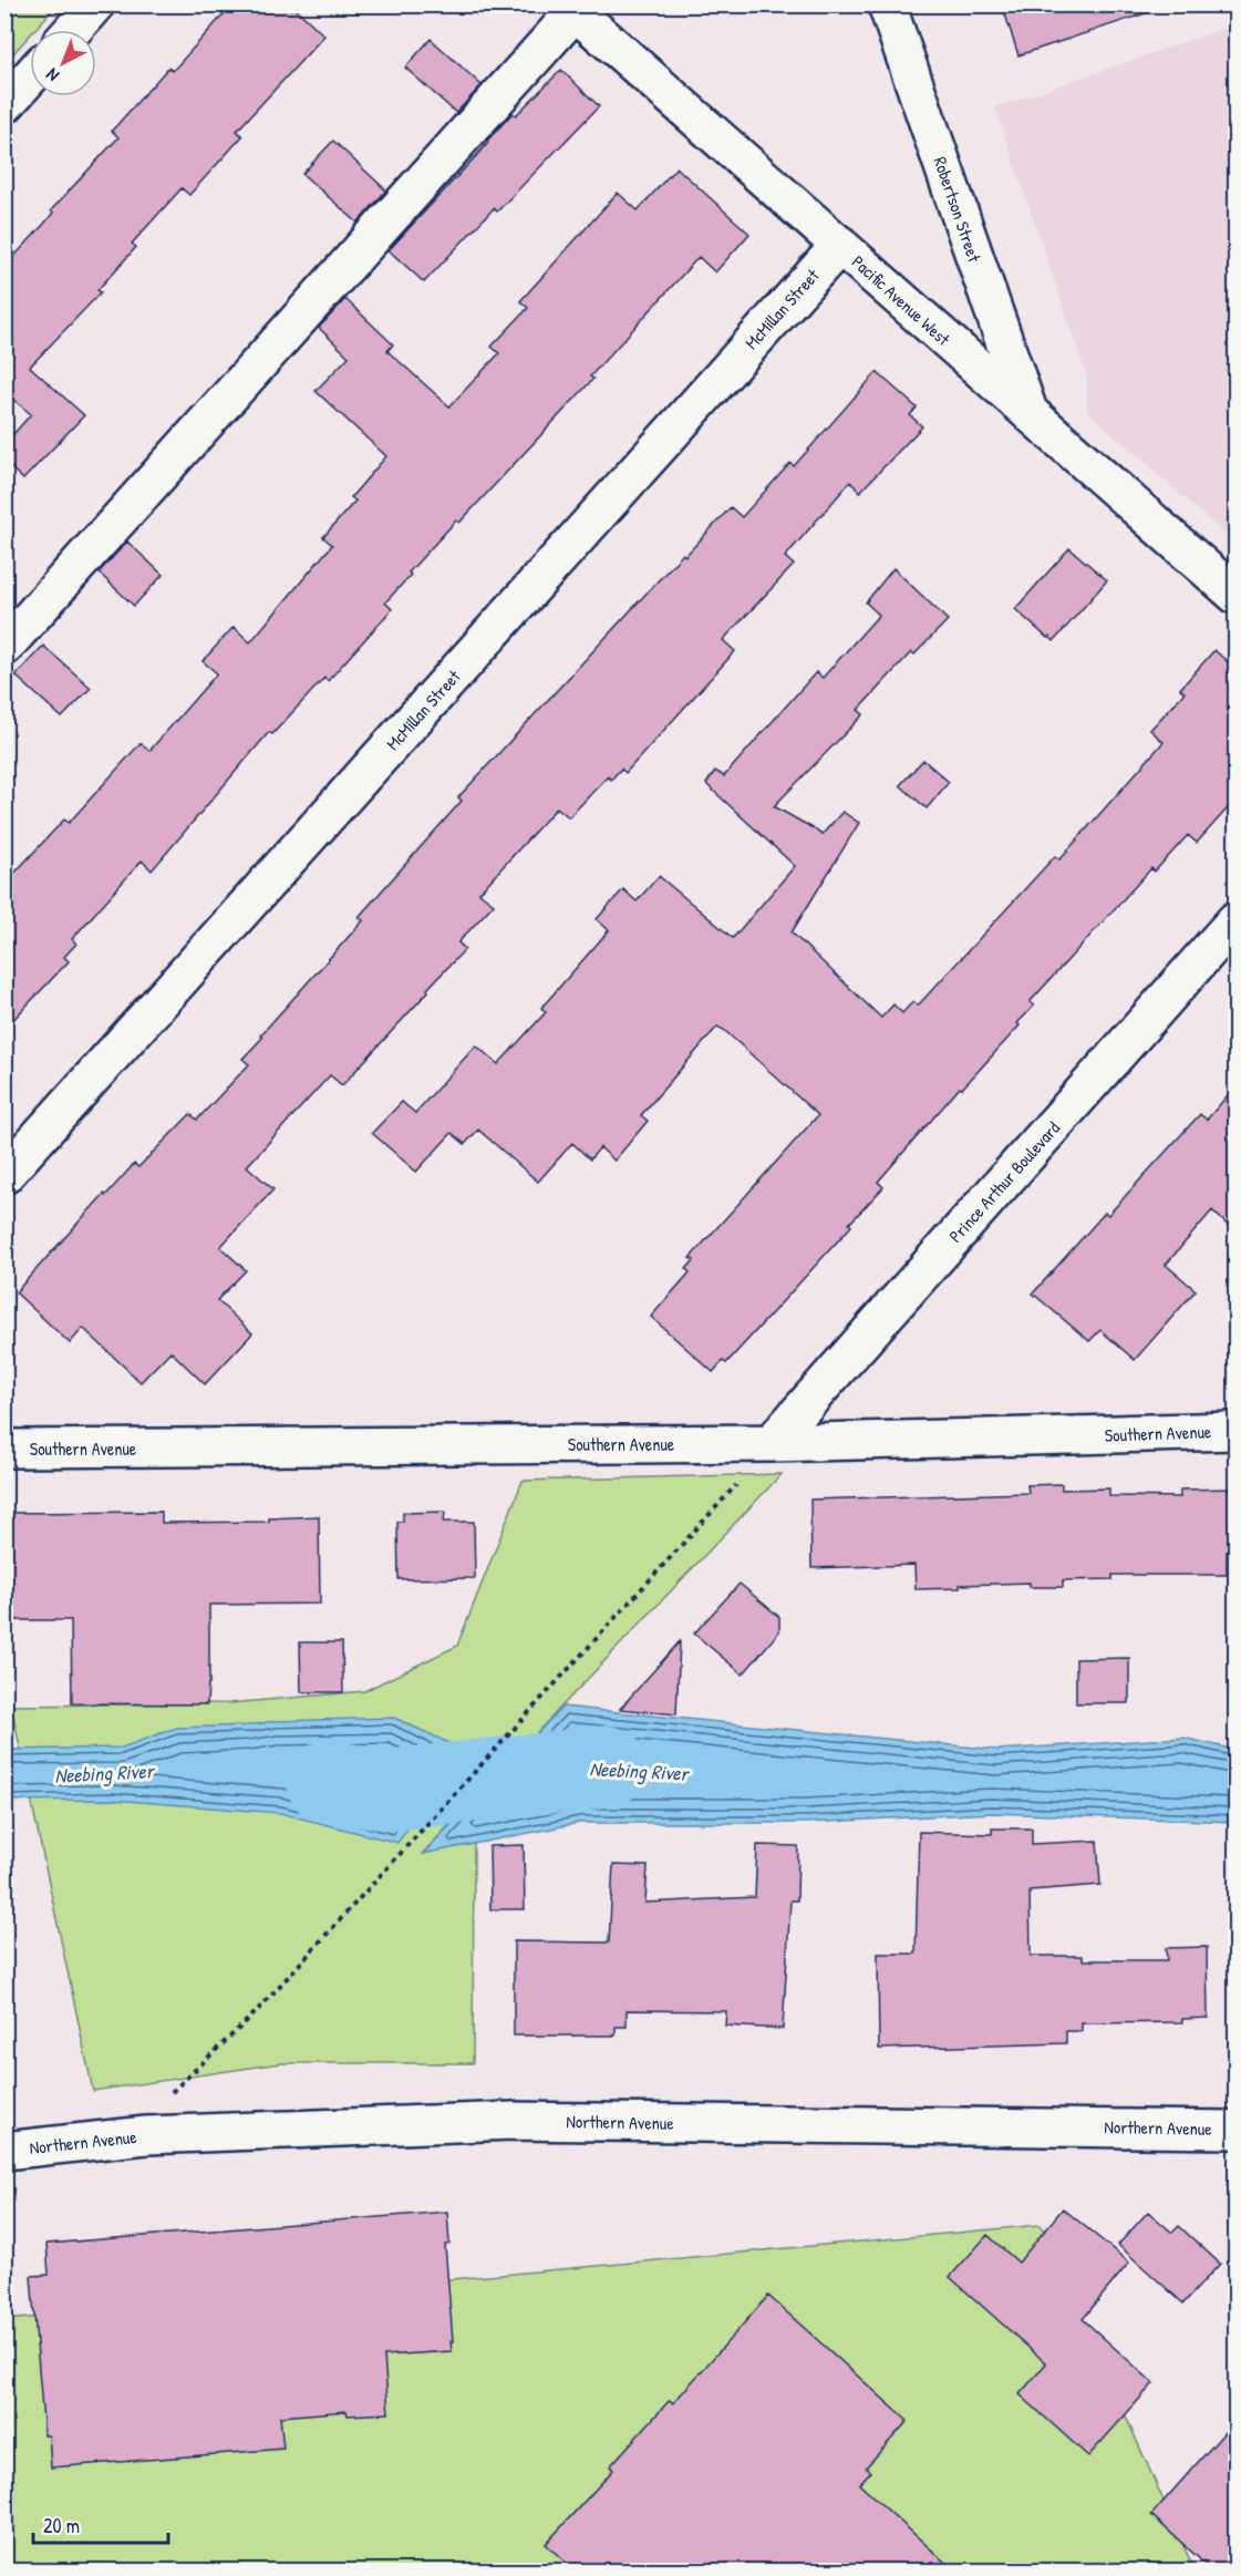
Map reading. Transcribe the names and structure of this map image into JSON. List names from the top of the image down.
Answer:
{
  "streets": {
    "street": [
      "Robertson Street",
      "Pacific Avenue West",
      "McMillan Street",
      "Prince Arthur Boulevard",
      "Southern Avenue",
      "Northern Avenue"
    ]
  },
  "crossings": [
    ["Robertson Street", "Pacific Avenue West"],
    ["Pacific Avenue West", "McMillan Street"],
    ["Prince Arthur Boulevard", "Southern Avenue"]
  ],
  "water": ["Neebing River"],
  "scale_bar": "20 m",
  "north": "bottom left"
}
